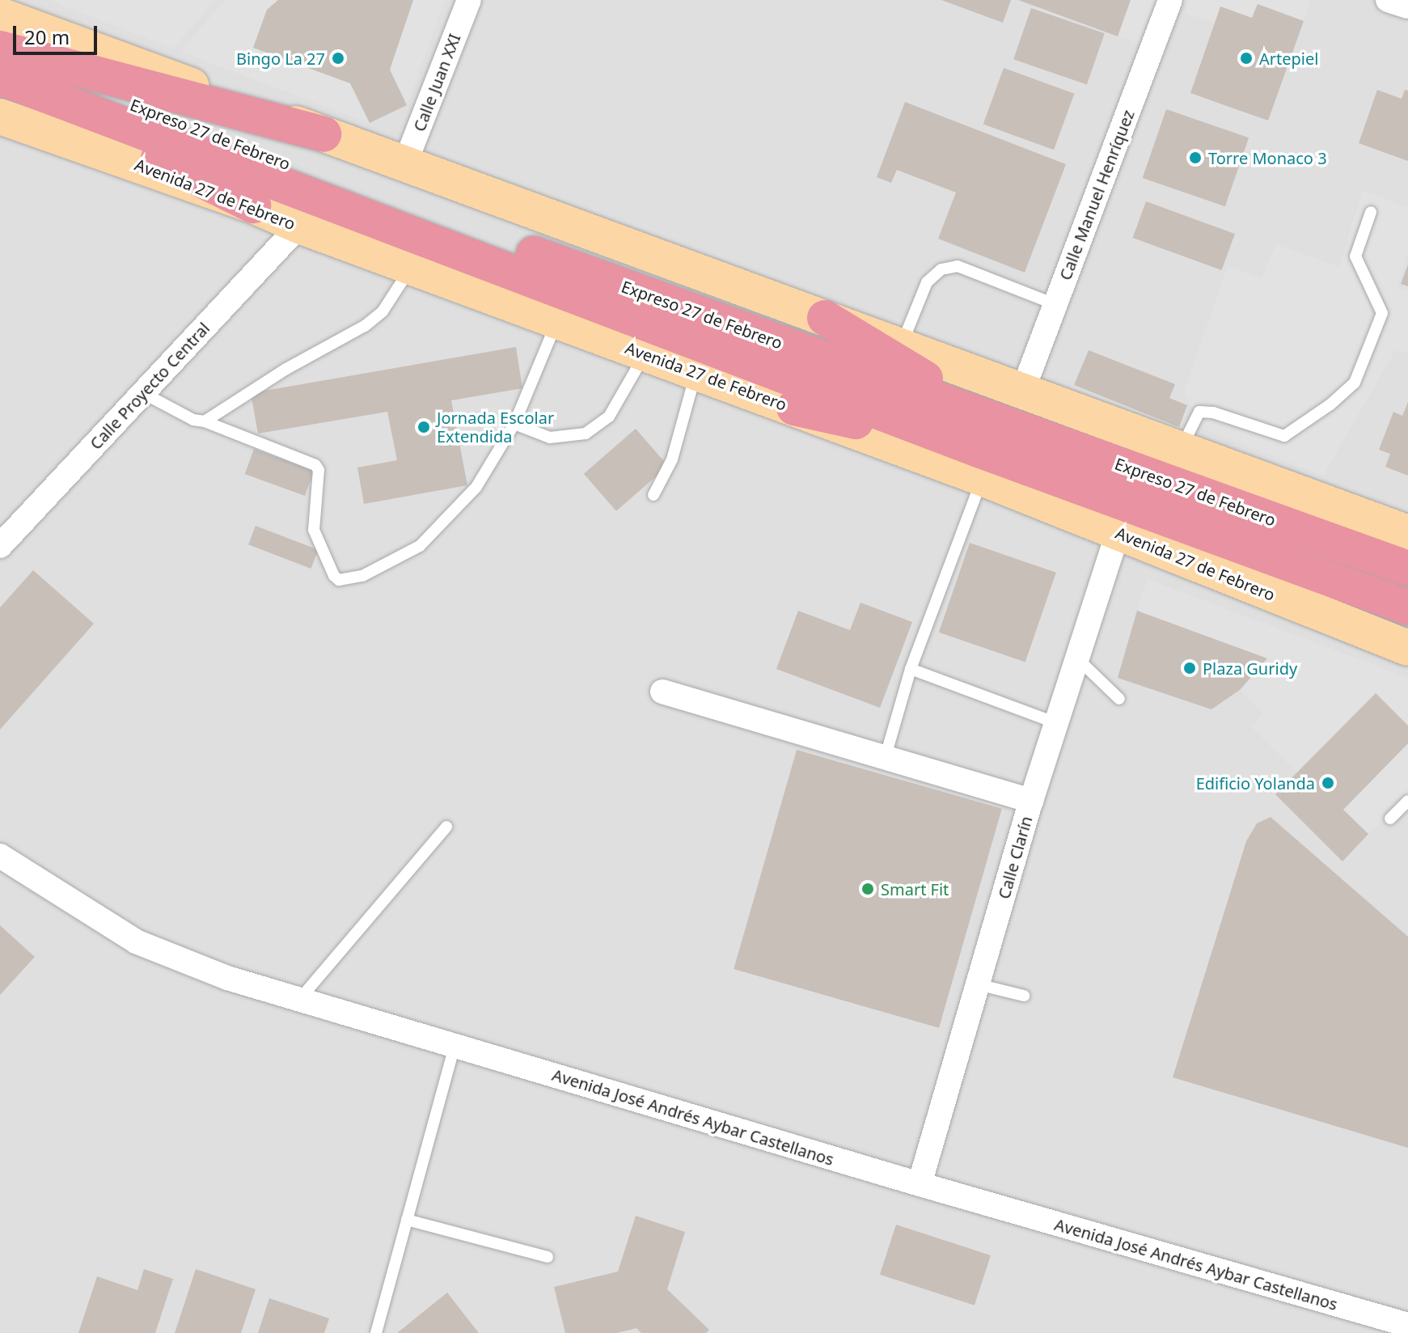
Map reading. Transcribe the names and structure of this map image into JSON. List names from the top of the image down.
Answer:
{
  "streets": {
    "highway": ["Expreso 27 de Febrero"],
    "main road": ["Avenida 27 de Febrero"],
    "street": [
      "Calle Juan XXI",
      "Calle Manuel Henríquez",
      "Calle Proyecto Central",
      "Calle Clarín",
      "Avenida José Andrés Aybar Castellanos"
    ]
  },
  "crossings": [
    ["Expreso 27 de Febrero", "Avenida 27 de Febrero"],
    ["Avenida 27 de Febrero", "Calle Proyecto Central"],
    ["Avenida 27 de Febrero", "Calle Clarín"],
    ["Calle Clarín", "Avenida José Andrés Aybar Castellanos"]
  ],
  "places": [
    "Bingo La 27",
    "Artepiel",
    "Torre Monaco 3",
    "Jornada Escolar Extendida",
    "Plaza Guridy",
    "Edificio Yolanda",
    "Smart Fit"
  ],
  "scale_bar": "20 m"
}
